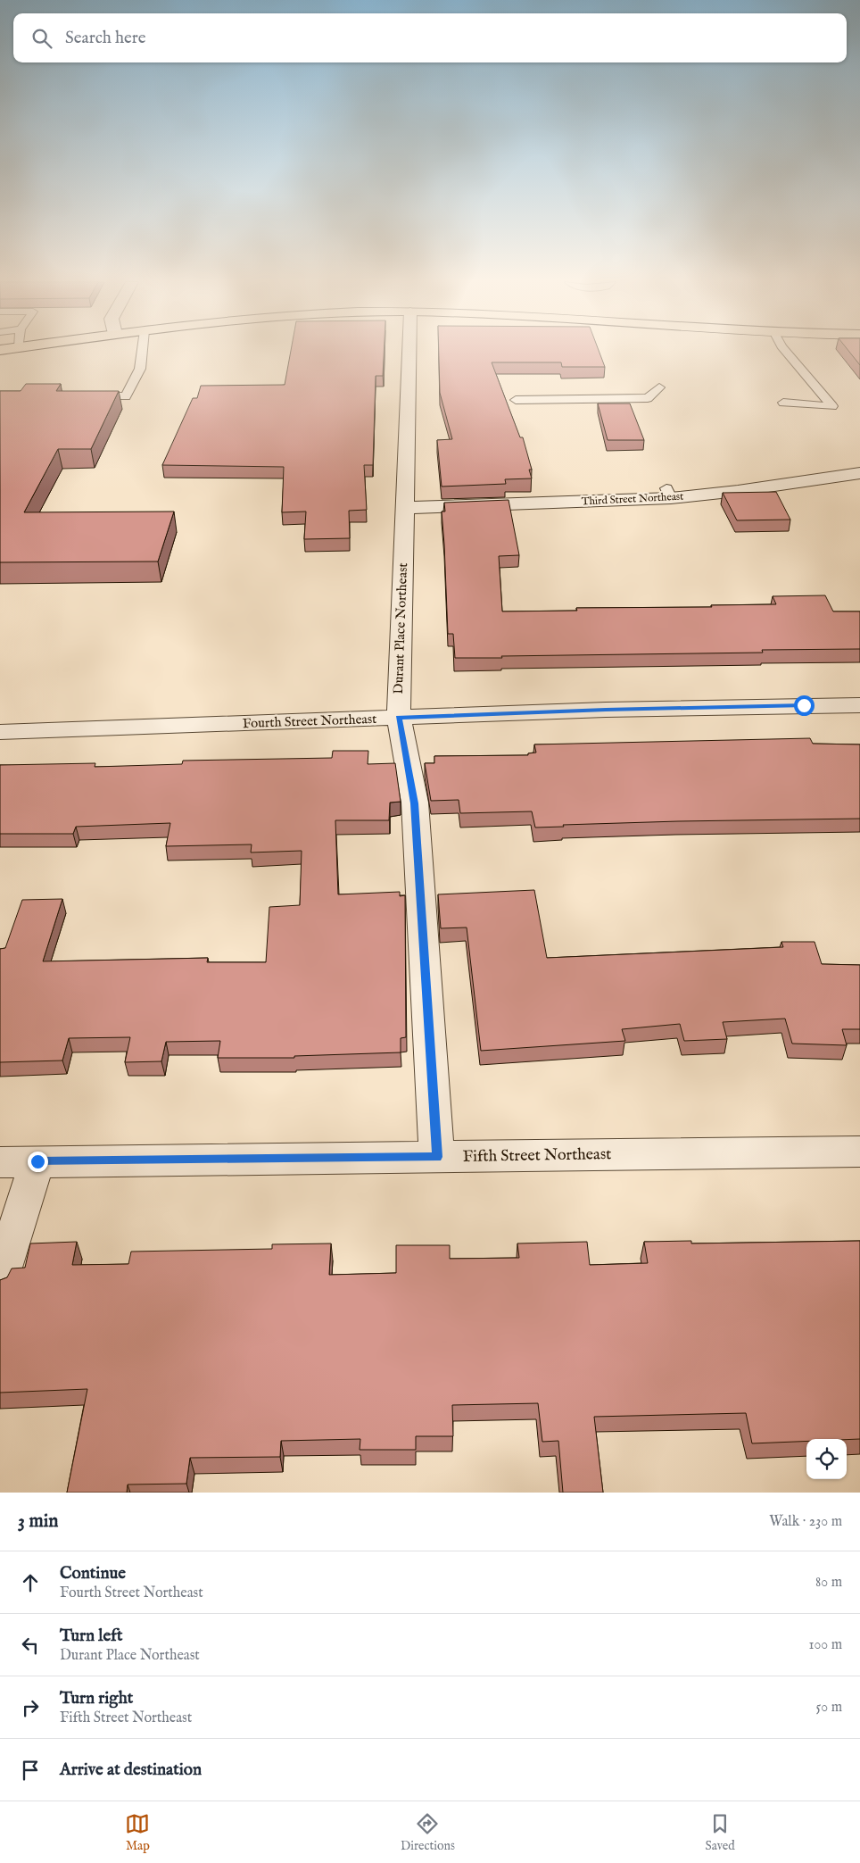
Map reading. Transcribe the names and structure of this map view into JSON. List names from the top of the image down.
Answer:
{
  "streets": {
    "street": [
      "Third Street Northeast",
      "Durant Place Northeast",
      "Fourth Street Northeast",
      "Fifth Street Northeast"
    ]
  },
  "crossings": [
    ["Third Street Northeast", "Durant Place Northeast"],
    ["Durant Place Northeast", "Fourth Street Northeast"],
    ["Durant Place Northeast", "Fifth Street Northeast"]
  ],
  "page": {
    "search": "Search here",
    "heading": ["3 min", "Walk · 230 m"],
    "list": [
      ["Continue", "Fourth Street Northeast", "80 m"],
      ["Turn left", "Durant Place Northeast", "100 m"],
      ["Turn right", "Fifth Street Northeast", "50 m"],
      "Arrive at destination"
    ],
    "nav": ["Map", "Directions", "Saved"]
  }
}
